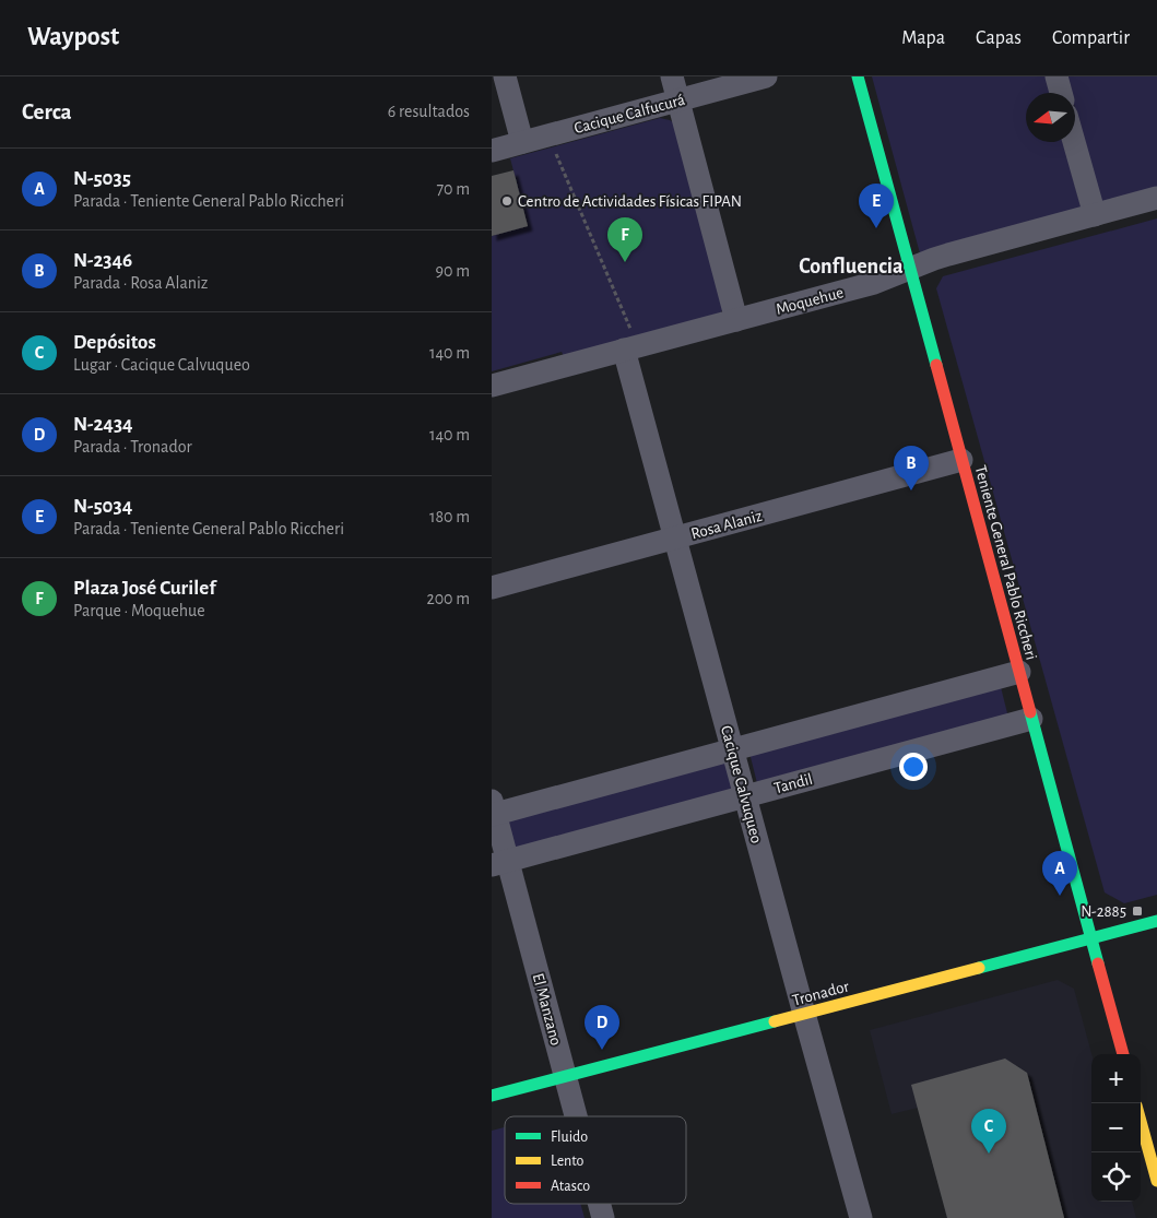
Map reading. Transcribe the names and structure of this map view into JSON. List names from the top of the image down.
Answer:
{
  "streets": {
    "street": [
      "Cacique Calfucurá",
      "Moquehue",
      "Rosa Alaniz",
      "Teniente General Pablo Riccheri",
      "Tandil",
      "Cacique Calvuqueo",
      "Tronador",
      "El Manzano"
    ]
  },
  "crossings": [
    ["Moquehue", "Teniente General Pablo Riccheri"],
    ["Moquehue", "Cacique Calvuqueo"],
    ["Rosa Alaniz", "Teniente General Pablo Riccheri"],
    ["Rosa Alaniz", "Cacique Calvuqueo"],
    ["Teniente General Pablo Riccheri", "Tandil"],
    ["Teniente General Pablo Riccheri", "Tronador"],
    ["Tandil", "Cacique Calvuqueo"],
    ["Tandil", "El Manzano"],
    ["Cacique Calvuqueo", "Tronador"],
    ["Tronador", "El Manzano"]
  ],
  "districts": ["Confluencia"],
  "places": {
    "other": ["Centro de Actividades Físicas FIPAN"],
    "transit": ["N-2885"]
  },
  "legend": ["Fluido", "Lento", "Atasco"],
  "north": "left",
  "page": {
    "header": "Waypost",
    "nav": ["Mapa", "Capas", "Compartir"],
    "heading": ["Cerca", "6 resultados"],
    "list": [
      {
        "mark": "A",
        "name": "N-5035",
        "note": "Parada · Teniente General Pablo Riccheri",
        "value": "70 m"
      },
      {
        "mark": "B",
        "name": "N-2346",
        "note": "Parada · Rosa Alaniz",
        "value": "90 m"
      },
      {
        "mark": "C",
        "name": "Depósitos",
        "note": "Lugar · Cacique Calvuqueo",
        "value": "140 m"
      },
      {
        "mark": "D",
        "name": "N-2434",
        "note": "Parada · Tronador",
        "value": "140 m"
      },
      {
        "mark": "E",
        "name": "N-5034",
        "note": "Parada · Teniente General Pablo Riccheri",
        "value": "180 m"
      },
      {
        "mark": "F",
        "name": "Plaza José Curilef",
        "note": "Parque · Moquehue",
        "value": "200 m"
      }
    ],
    "pins": [
      "E",
      "F",
      "B",
      "A",
      "D",
      "C"
    ],
    "map_buttons": ["+", "−"]
  }
}
